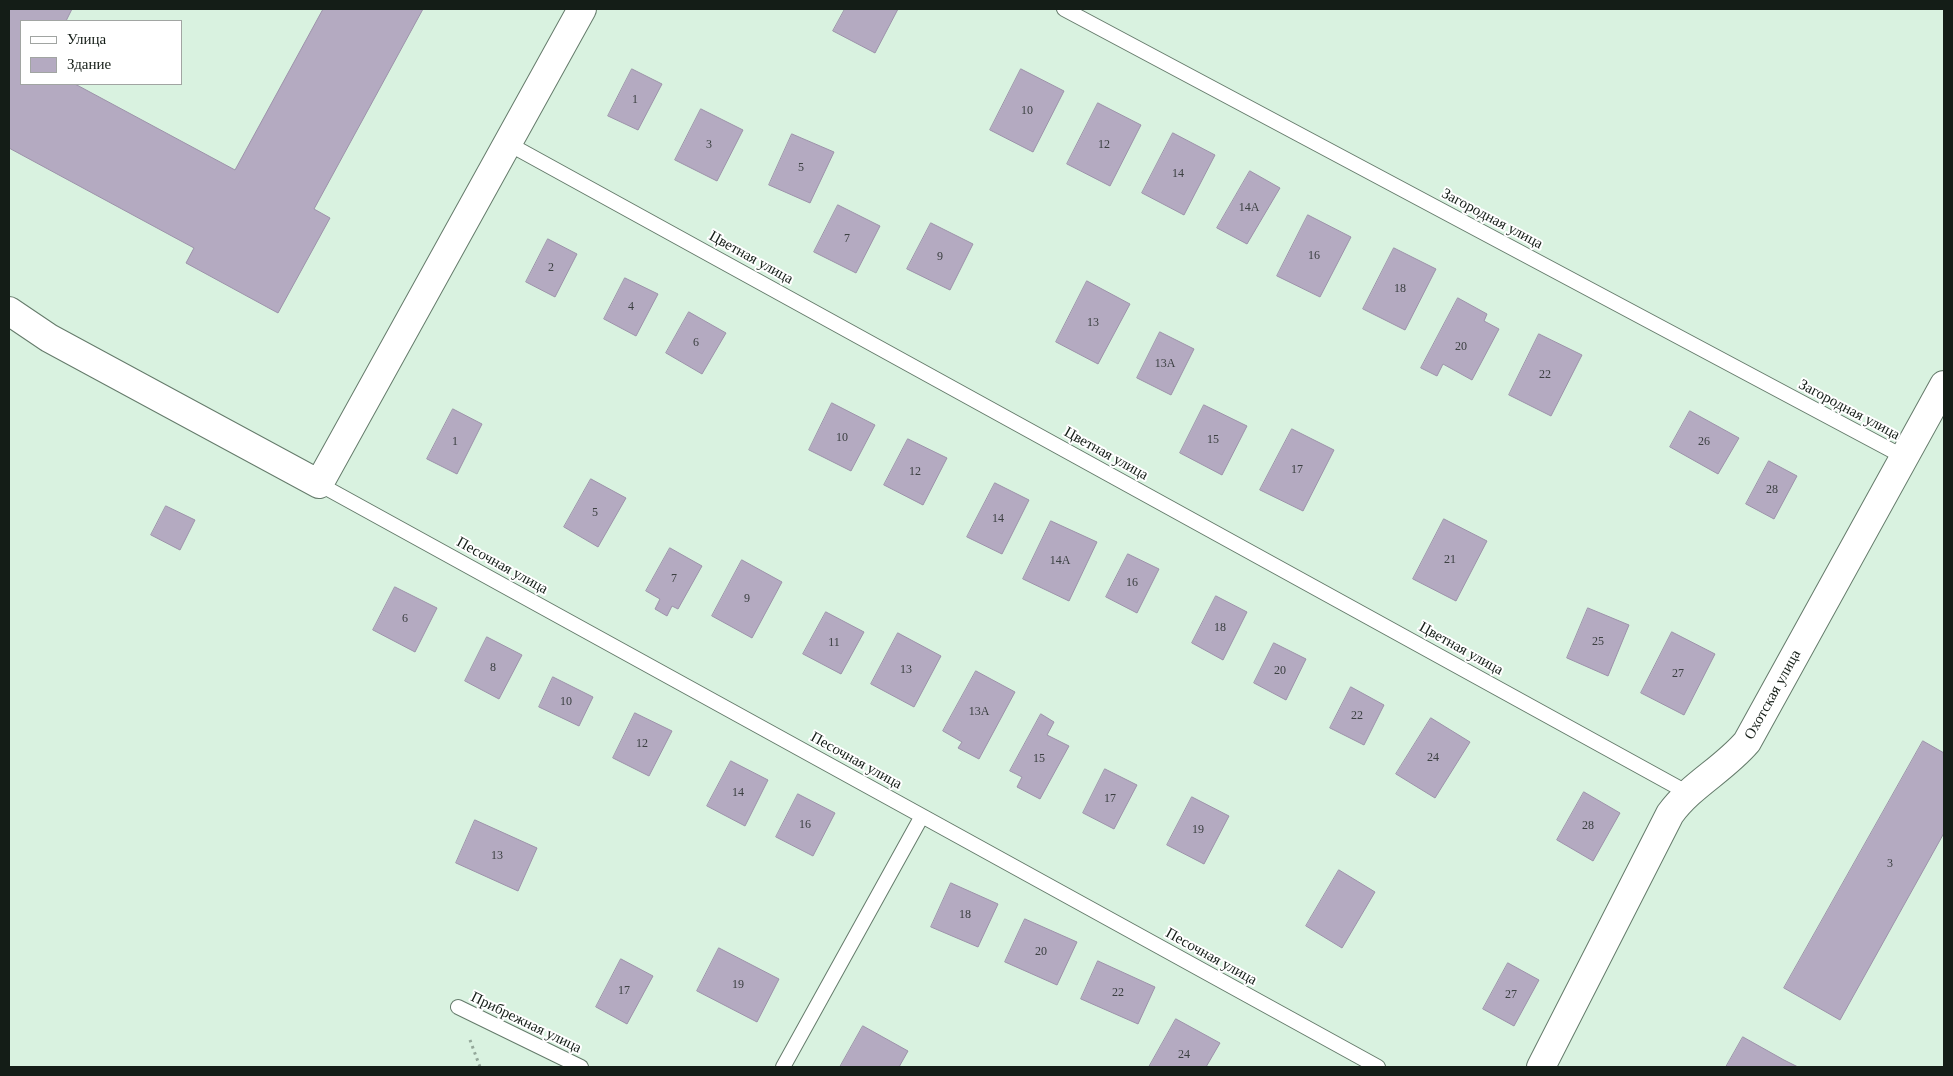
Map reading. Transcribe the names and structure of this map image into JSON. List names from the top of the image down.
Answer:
{
  "streets": {
    "street": ["Охотская улица"],
    "lane": [
      "Загородная улица",
      "Цветная улица",
      "Песочная улица",
      "Прибрежная улица"
    ]
  },
  "crossings": [
    ["Загородная улица", "Охотская улица"],
    ["Цветная улица", "Охотская улица"]
  ],
  "house_numbers": [
    "1",
    "10",
    "3",
    "12",
    "5",
    "14",
    "14А",
    "7",
    "16",
    "9",
    "2",
    "18",
    "4",
    "13",
    "6",
    "20",
    "13А",
    "22",
    "10",
    "15",
    "1",
    "26",
    "17",
    "12",
    "28",
    "5",
    "14",
    "21",
    "14А",
    "7",
    "16",
    "9",
    "6",
    "18",
    "25",
    "11",
    "8",
    "13",
    "20",
    "27",
    "10",
    "13А",
    "22",
    "12",
    "24",
    "15",
    "14",
    "17",
    "16",
    "28",
    "19",
    "13",
    "3",
    "18",
    "20",
    "19",
    "17",
    "22",
    "27",
    "24"
  ],
  "legend": ["Улица", "Здание"]
}
